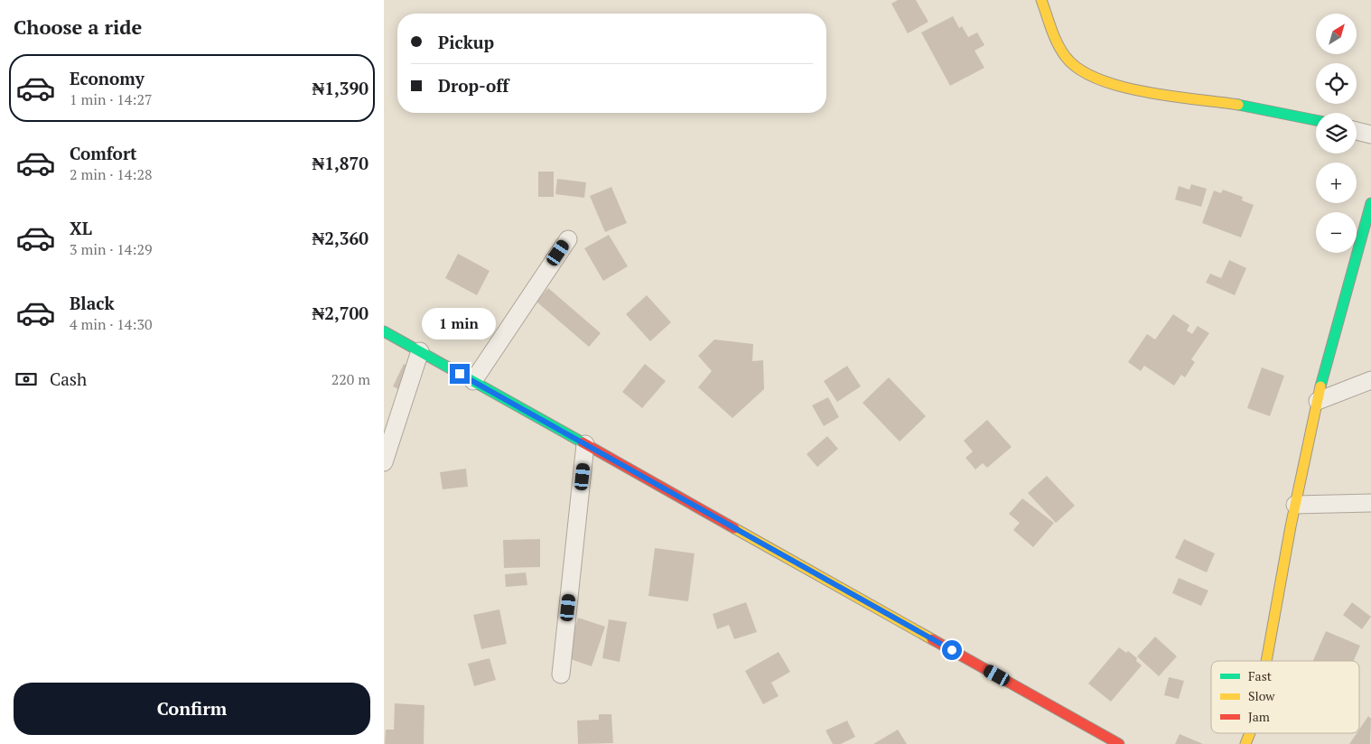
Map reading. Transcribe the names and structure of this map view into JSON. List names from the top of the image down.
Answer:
{
  "legend": ["Fast", "Slow", "Jam"],
  "north": "top right",
  "page": {
    "heading": "Choose a ride",
    "map_buttons": ["+", "−"],
    "banner": ["Pickup", "Drop-off"],
    "list": [
      {
        "name": "Economy",
        "note": "1 min · 14:27",
        "value": "₦1,390"
      },
      {
        "name": "Comfort",
        "note": "2 min · 14:28",
        "value": "₦1,870"
      },
      {
        "name": "XL",
        "note": "3 min · 14:29",
        "value": "₦2,360"
      },
      {
        "name": "Black",
        "note": "4 min · 14:30",
        "value": "₦2,700"
      }
    ],
    "bubble": "1 min",
    "pay": ["Cash", "220 m"],
    "buttons": "Confirm"
  }
}
